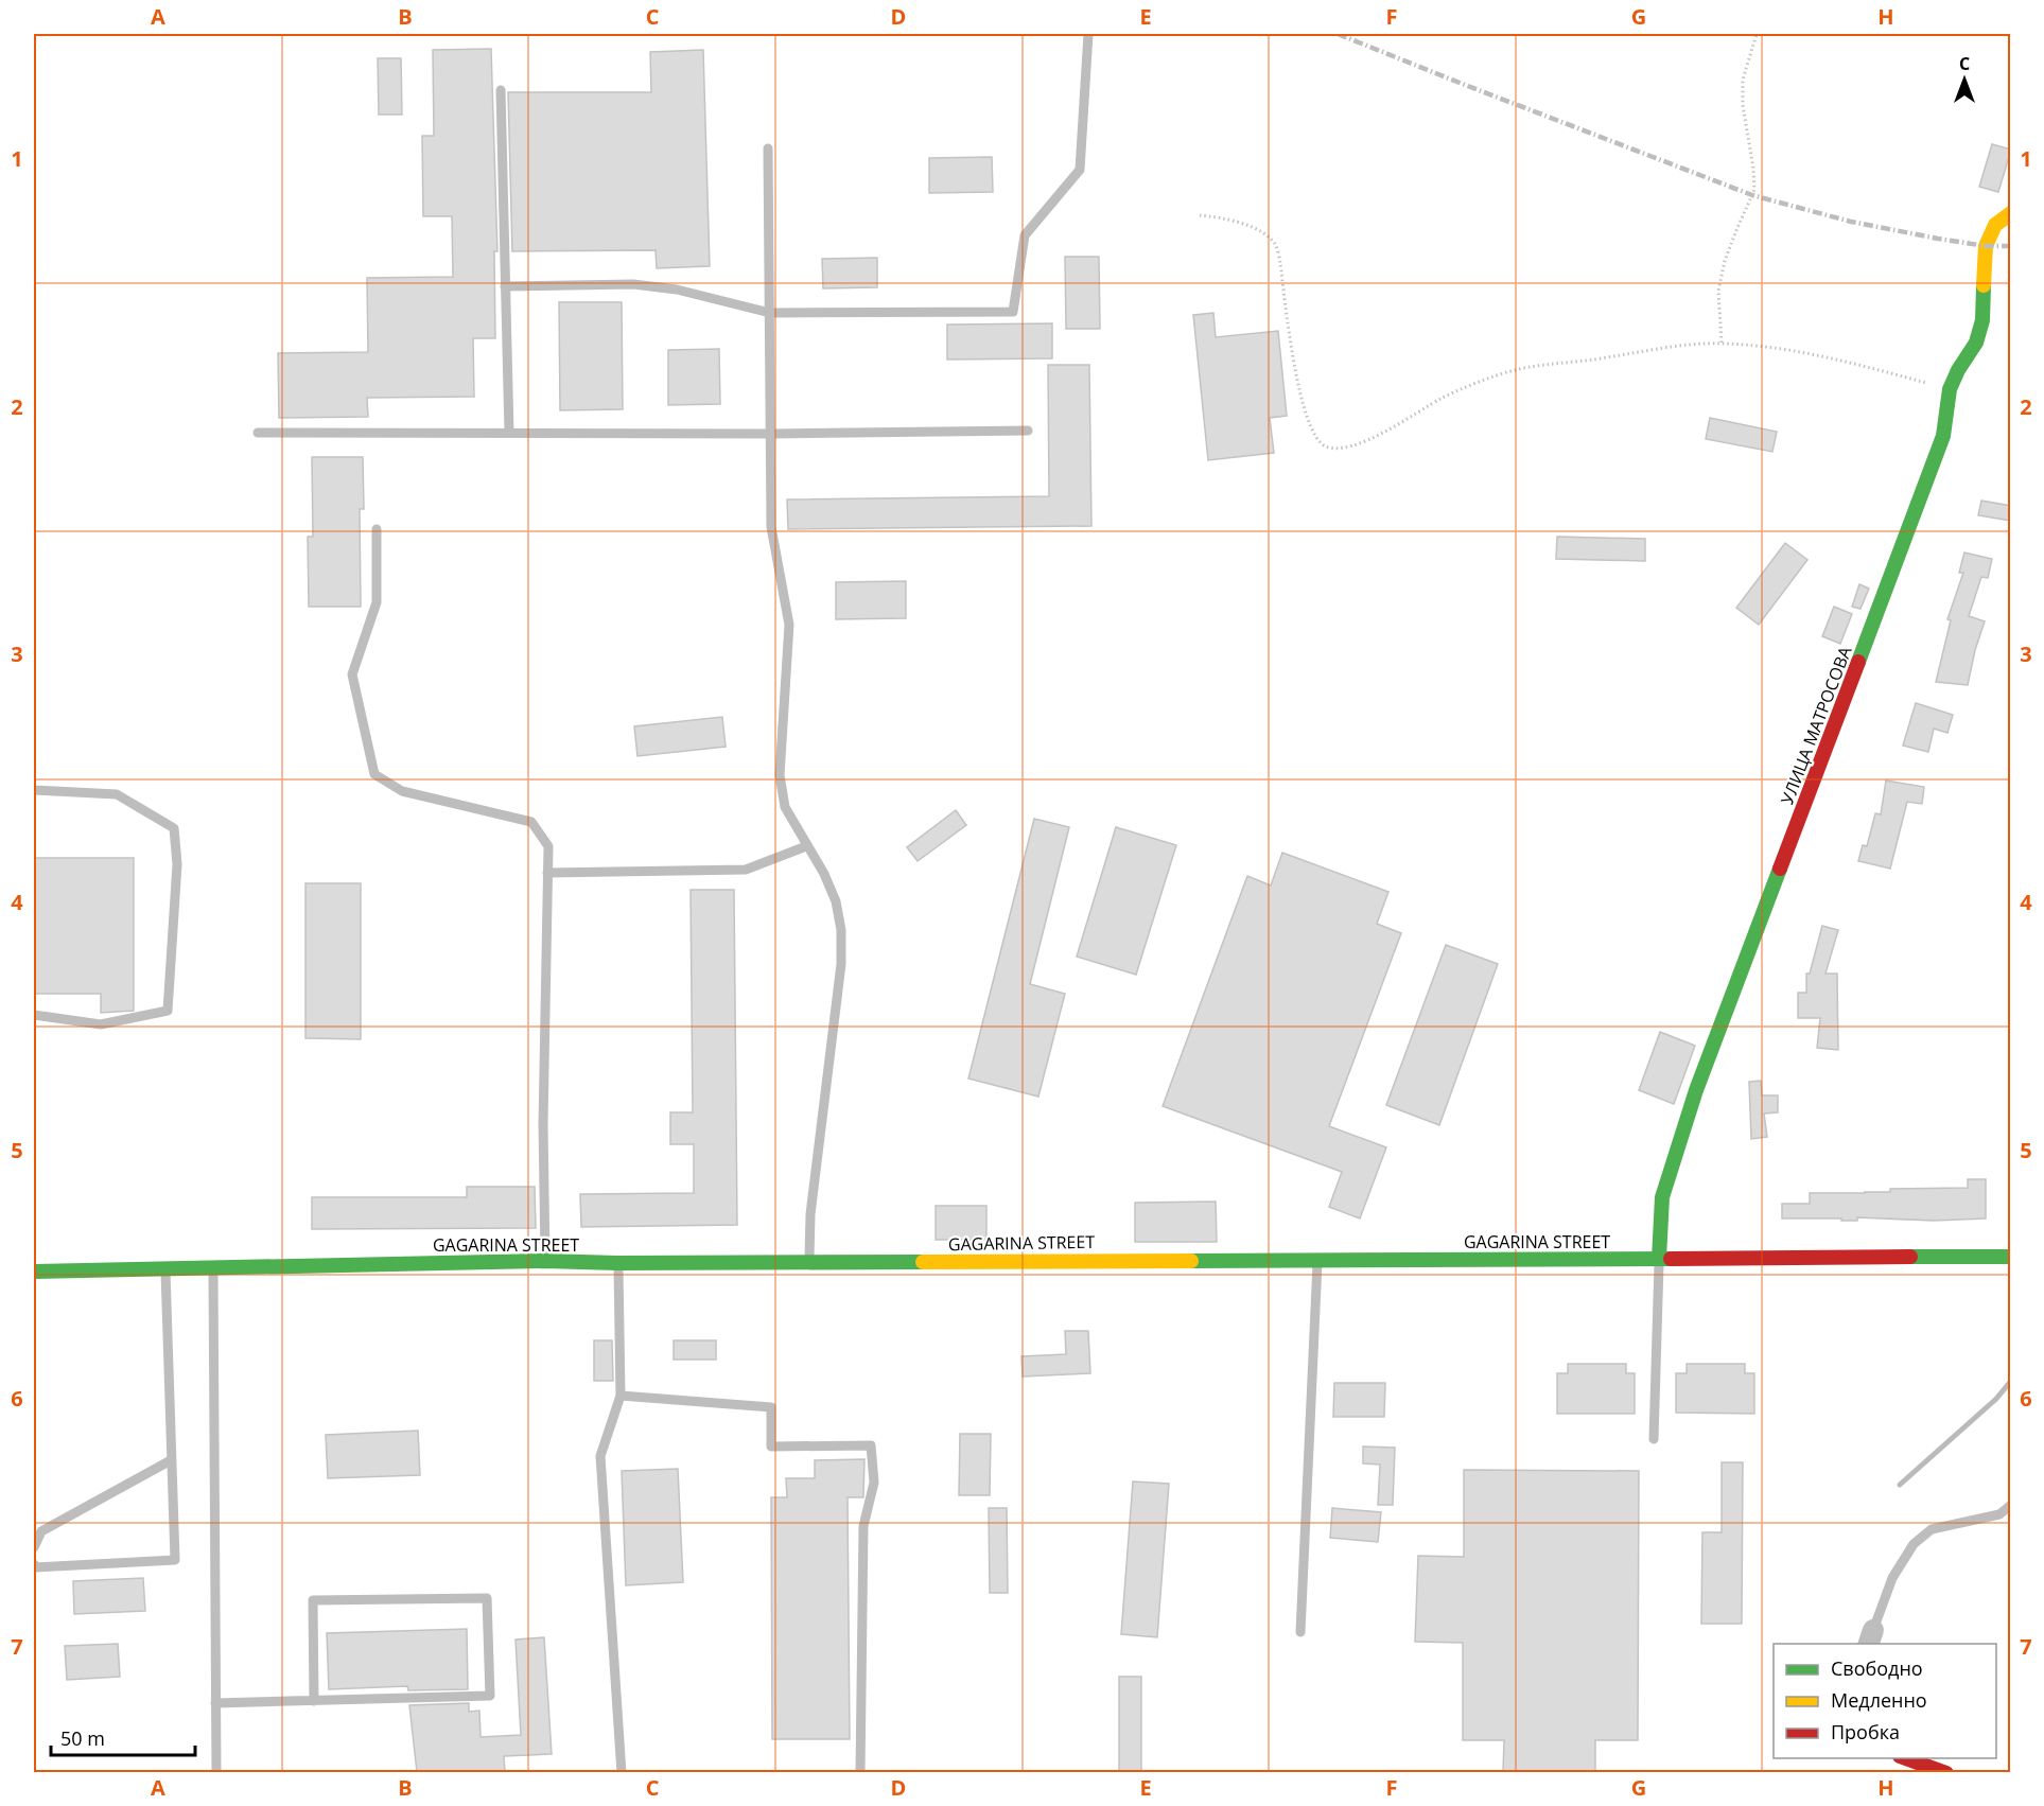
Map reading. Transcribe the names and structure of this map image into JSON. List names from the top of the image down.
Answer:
{
  "streets": {
    "main road": ["УЛИЦА МАТРОСОВА", "GAGARINA STREET"]
  },
  "crossings": [
    ["УЛИЦА МАТРОСОВА", "GAGARINA STREET"]
  ],
  "legend": ["Свободно", "Медленно", "Пробка"],
  "scale_bar": "50 m",
  "north": "top",
  "grid": {
    "columns": [
      "A",
      "B",
      "C",
      "D",
      "E",
      "F",
      "G",
      "H"
    ],
    "rows": [
      "1",
      "2",
      "3",
      "4",
      "5",
      "6",
      "7"
    ]
  }
}
